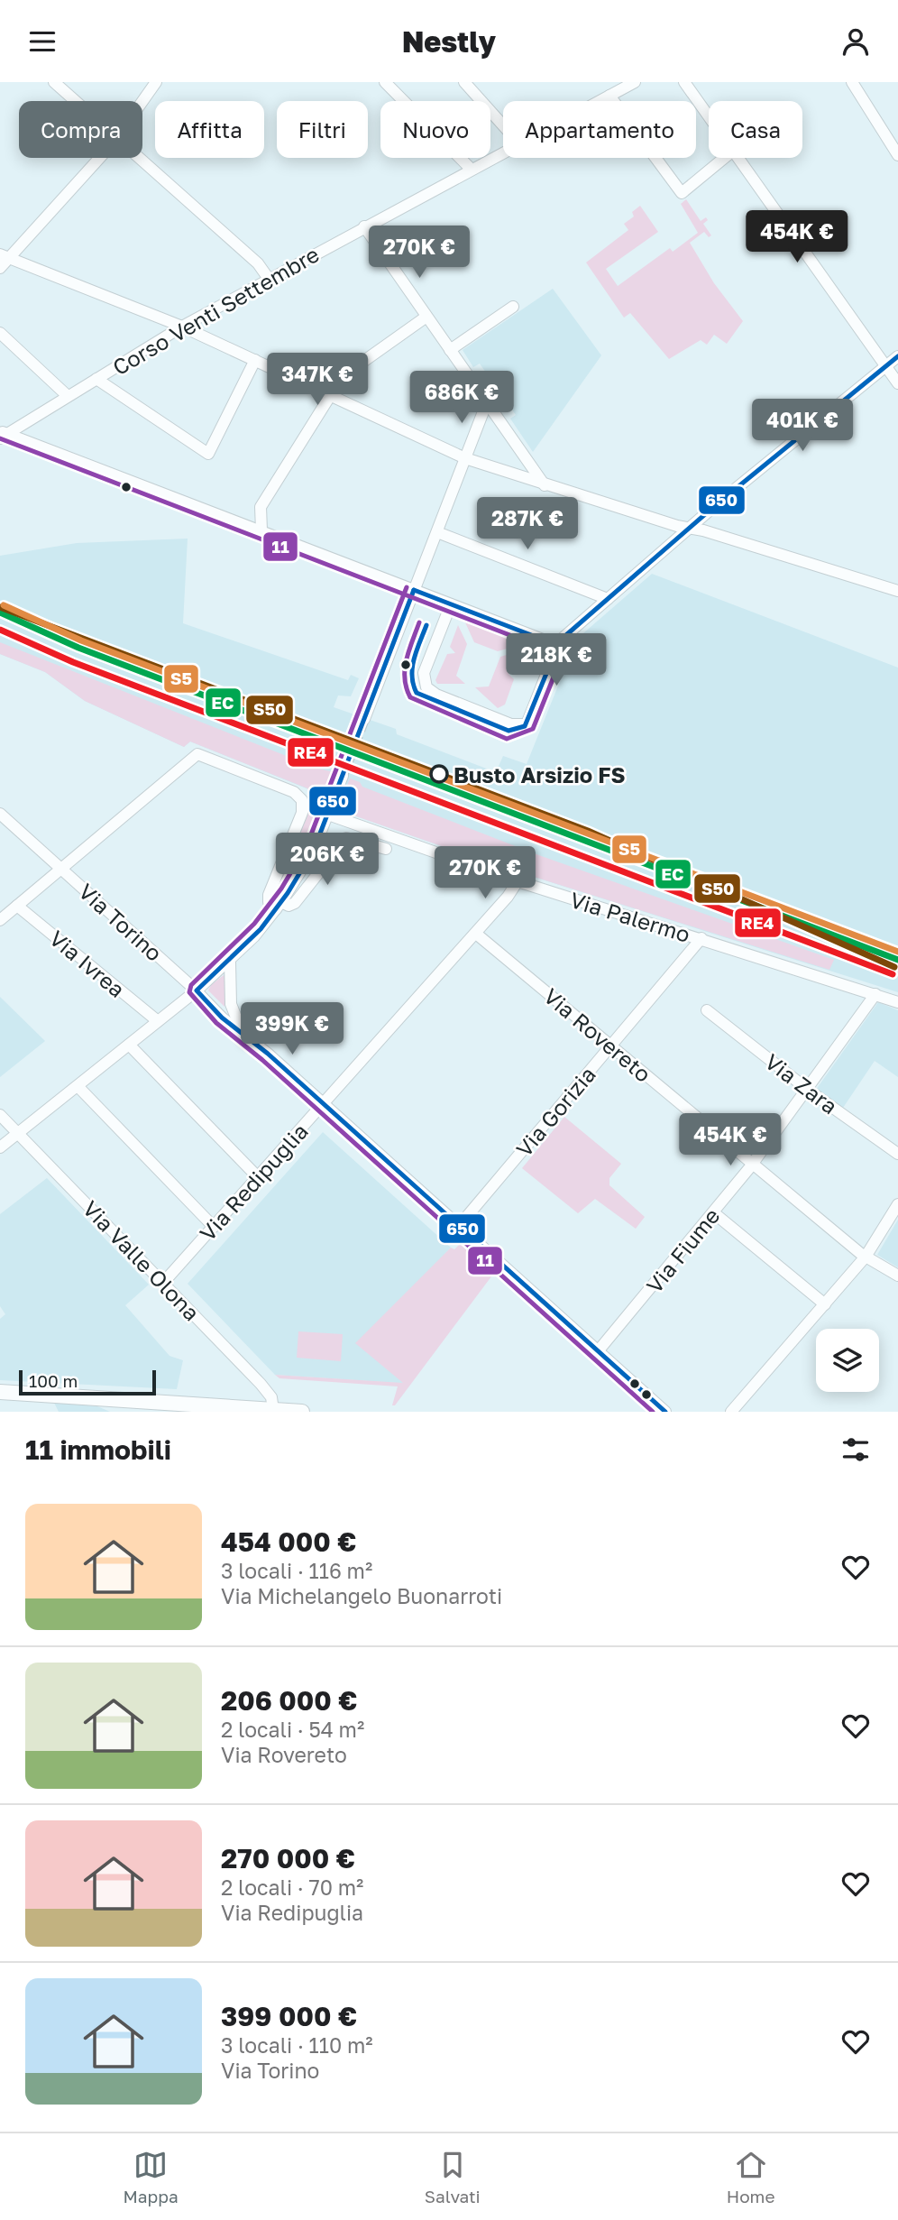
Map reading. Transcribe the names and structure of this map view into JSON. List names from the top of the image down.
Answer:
{
  "streets": {
    "street": [
      "Corso Venti Settembre",
      "Via Palermo",
      "Via Torino",
      "Via Ivrea",
      "Via Rovereto",
      "Via Zara",
      "Via Gorizia",
      "Via Redipuglia",
      "Via Fiume",
      "Via Valle Olona"
    ]
  },
  "crossings": [
    ["Via Palermo", "Via Gorizia"],
    ["Via Palermo", "Via Redipuglia"],
    ["Via Palermo", "Via Fiume"],
    ["Via Torino", "Via Gorizia"],
    ["Via Torino", "Via Redipuglia"],
    ["Via Torino", "Via Fiume"],
    ["Via Rovereto", "Via Gorizia"],
    ["Via Rovereto", "Via Redipuglia"],
    ["Via Rovereto", "Via Fiume"],
    ["Via Zara", "Via Fiume"],
    ["Via Redipuglia", "Via Valle Olona"]
  ],
  "places": ["Busto Arsizio FS"],
  "lines": [
    "transit line 650",
    "transit line 11",
    "transit line S5",
    "transit line S50",
    "transit line EC",
    "transit line RE4"
  ],
  "scale_bar": "100 m",
  "page": {
    "header": "Nestly",
    "chip": [
      "Compra",
      "Affitta",
      "Filtri",
      "Nuovo",
      "Appartamento",
      "Casa"
    ],
    "price": [
      "454K €",
      "270K €",
      "347K €",
      "686K €",
      "401K €",
      "287K €",
      "218K €",
      "206K €",
      "270K €",
      "399K €",
      "454K €"
    ],
    "scale": "100 m",
    "heading": "11 immobili",
    "list": [
      {
        "name": "454 000 €",
        "note": "3 locali · 116 m² · Via Michelangelo Buonarroti"
      },
      {
        "name": "206 000 €",
        "note": "2 locali · 54 m² · Via Rovereto"
      },
      {
        "name": "270 000 €",
        "note": "2 locali · 70 m² · Via Redipuglia"
      },
      {
        "name": "399 000 €",
        "note": "3 locali · 110 m² · Via Torino"
      }
    ],
    "tabs": ["Mappa", "Salvati", "Home"]
  }
}
